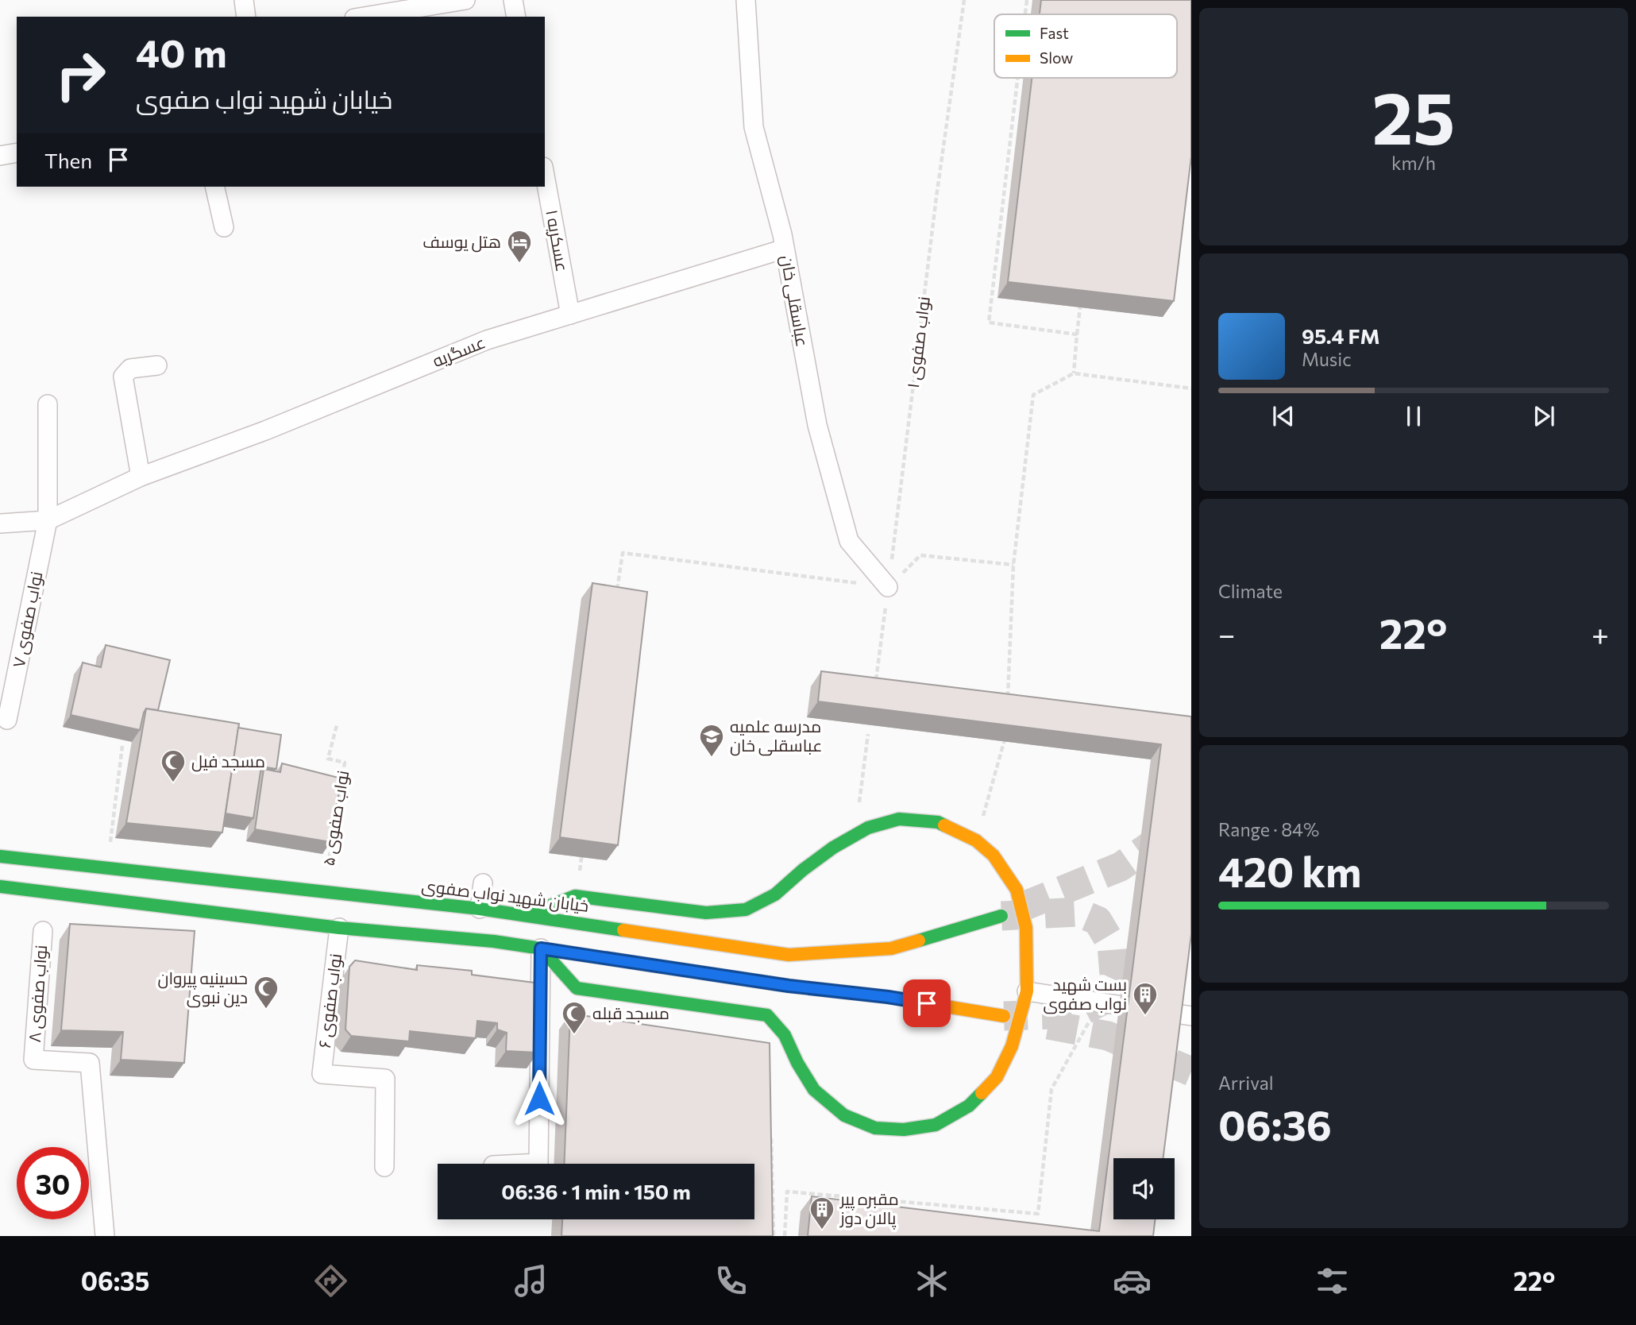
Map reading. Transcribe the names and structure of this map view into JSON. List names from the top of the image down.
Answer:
{
  "streets": {
    "main road": ["خیابان شهید نواب صفوی"],
    "street": [
      "عسکریه ۱",
      "عباسقلی خان",
      "عسگریه",
      "نواب صفوی ۷",
      "نواب صفوی ۸",
      "نواب صفوی ۶"
    ],
    "path": ["نواب صفوی ۱", "نواب صفوی ۵"]
  },
  "crossings": [
    ["عسکریه ۱", "عسگریه"],
    ["عباسقلی خان", "نواب صفوی ۱"],
    ["عباسقلی خان", "عسگریه"],
    ["عسگریه", "نواب صفوی ۷"],
    ["نواب صفوی ۵", "خیابان شهید نواب صفوی"]
  ],
  "places": {
    "hotel": ["هتل یوسف"],
    "school or university": ["مدرسه علمیه عباسقلی خان"],
    "mosque": ["مسجد فیل", "حسینیه پیروان دین نبوی", "مسجد قبله"],
    "building": ["بست شهید نواب صفوی", "مقبره پیر پالان دوز"]
  },
  "legend": ["Fast", "Slow"],
  "page": {
    "tile": [
      ["25", "km/h"],
      "Climate",
      ["Range · 84%", "420 km"],
      ["Arrival", "06:36"]
    ],
    "turn": ["40 m", "خیابان شهید نواب صفوی"],
    "then": "Then",
    "song": ["95.4 FM", "Music"],
    "heat": ["−", "22°", "+"],
    "limit": "30",
    "trip": "06:36 · 1 min · 150 m",
    "tabs": ["06:35", "22°"]
  }
}
